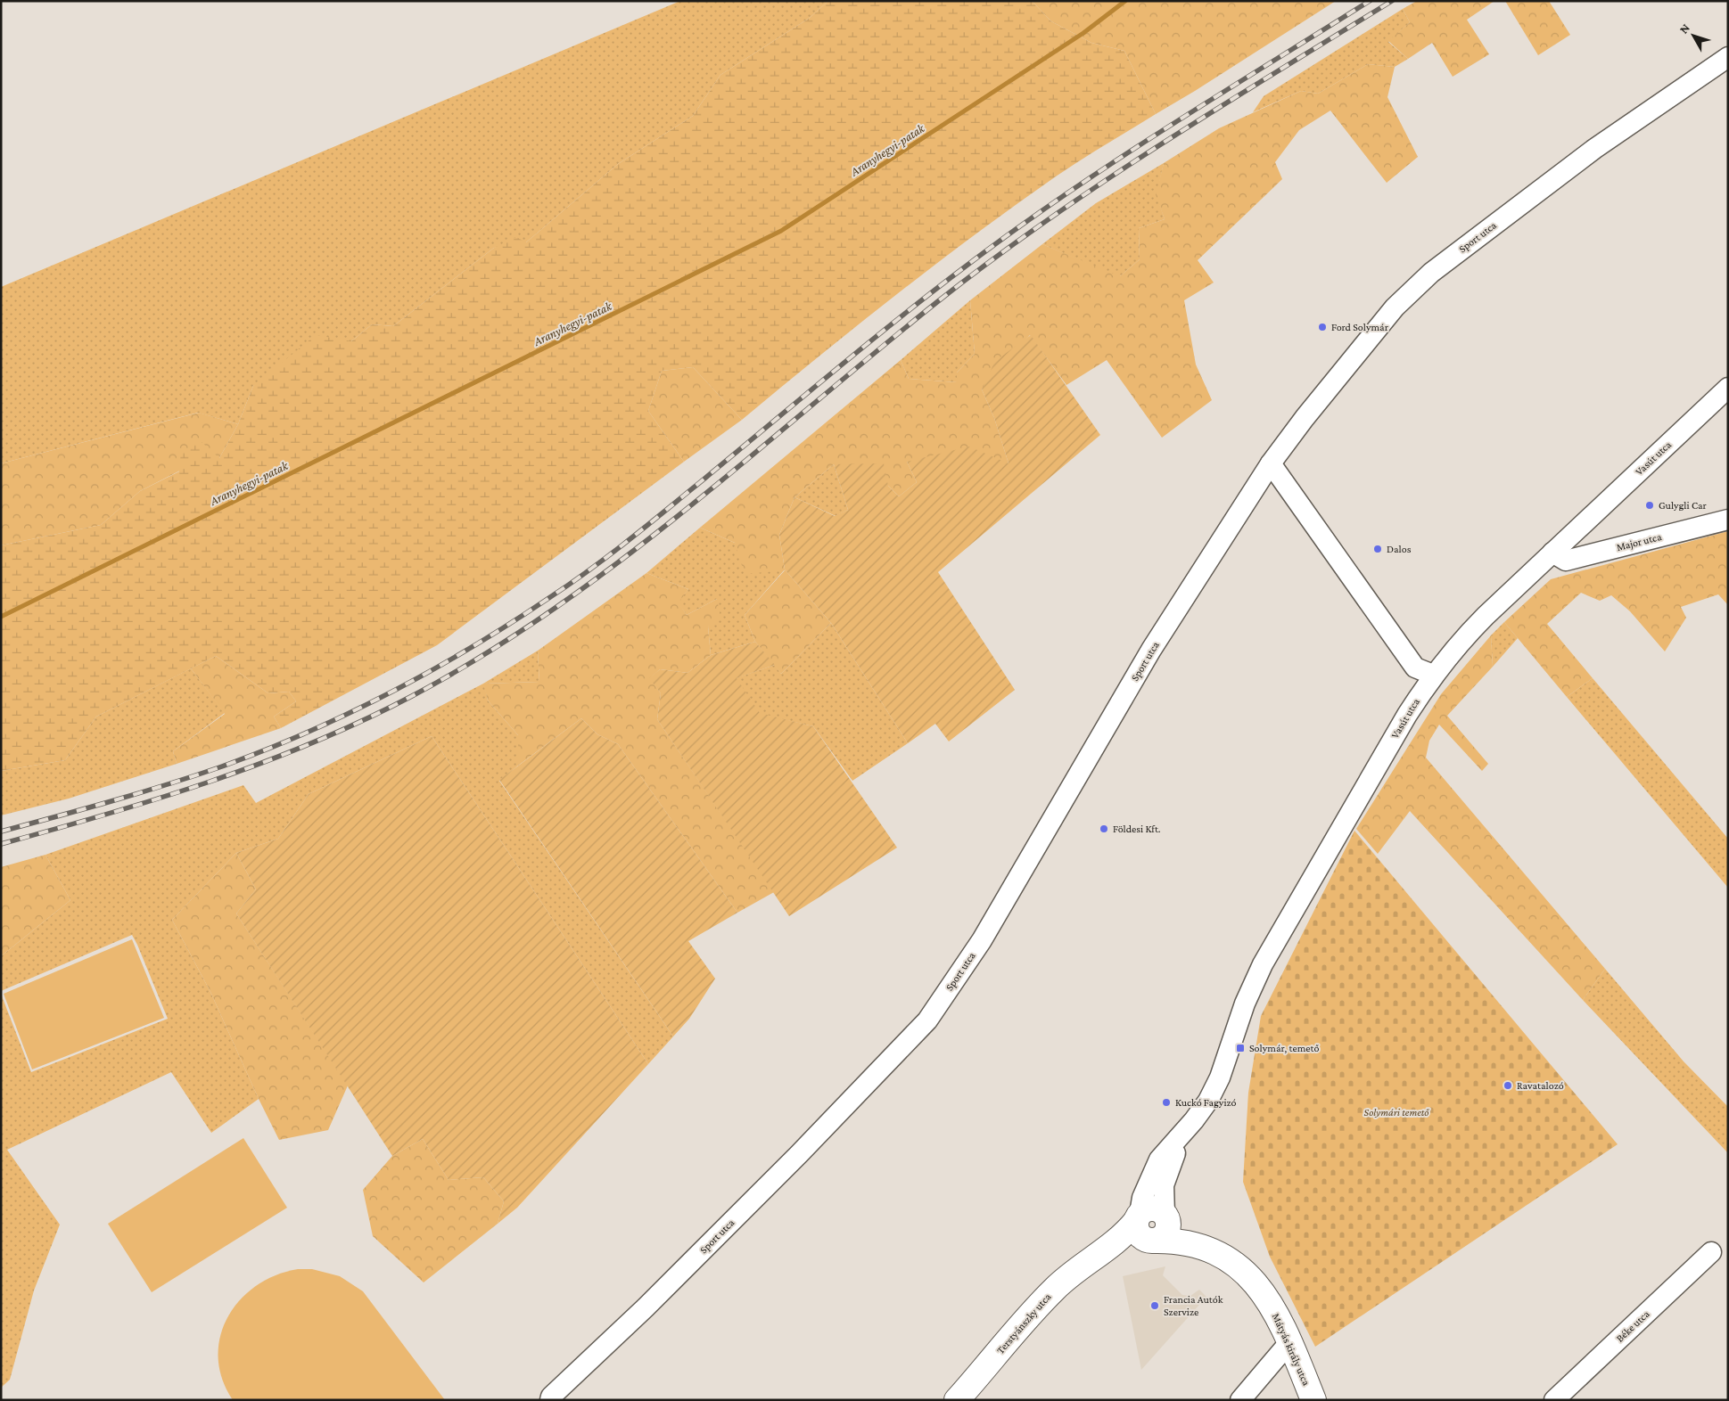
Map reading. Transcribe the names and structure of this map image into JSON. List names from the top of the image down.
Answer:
{
  "streets": {
    "main road": ["Terstyánszky utca", "Mátyás király utca"],
    "street": [
      "Sport utca",
      "Vasút utca",
      "Major utca",
      "Béke utca"
    ]
  },
  "crossings": [
    ["Vasút utca", "Major utca"],
    ["Vasút utca", "Terstyánszky utca"],
    ["Vasút utca", "Mátyás király utca"],
    ["Terstyánszky utca", "Mátyás király utca"]
  ],
  "water": ["Aranyhegyi-patak"],
  "parks": ["Solymári temető"],
  "places": {
    "other": [
      "Ford Solymár",
      "Gulygli Car",
      "Dalos",
      "Földesi Kft.",
      "Ravatalozó",
      "Kuckó Fagyizó",
      "Francia Autók Szervize"
    ],
    "transit": ["Solymár, temető"]
  },
  "north": "top left"
}
